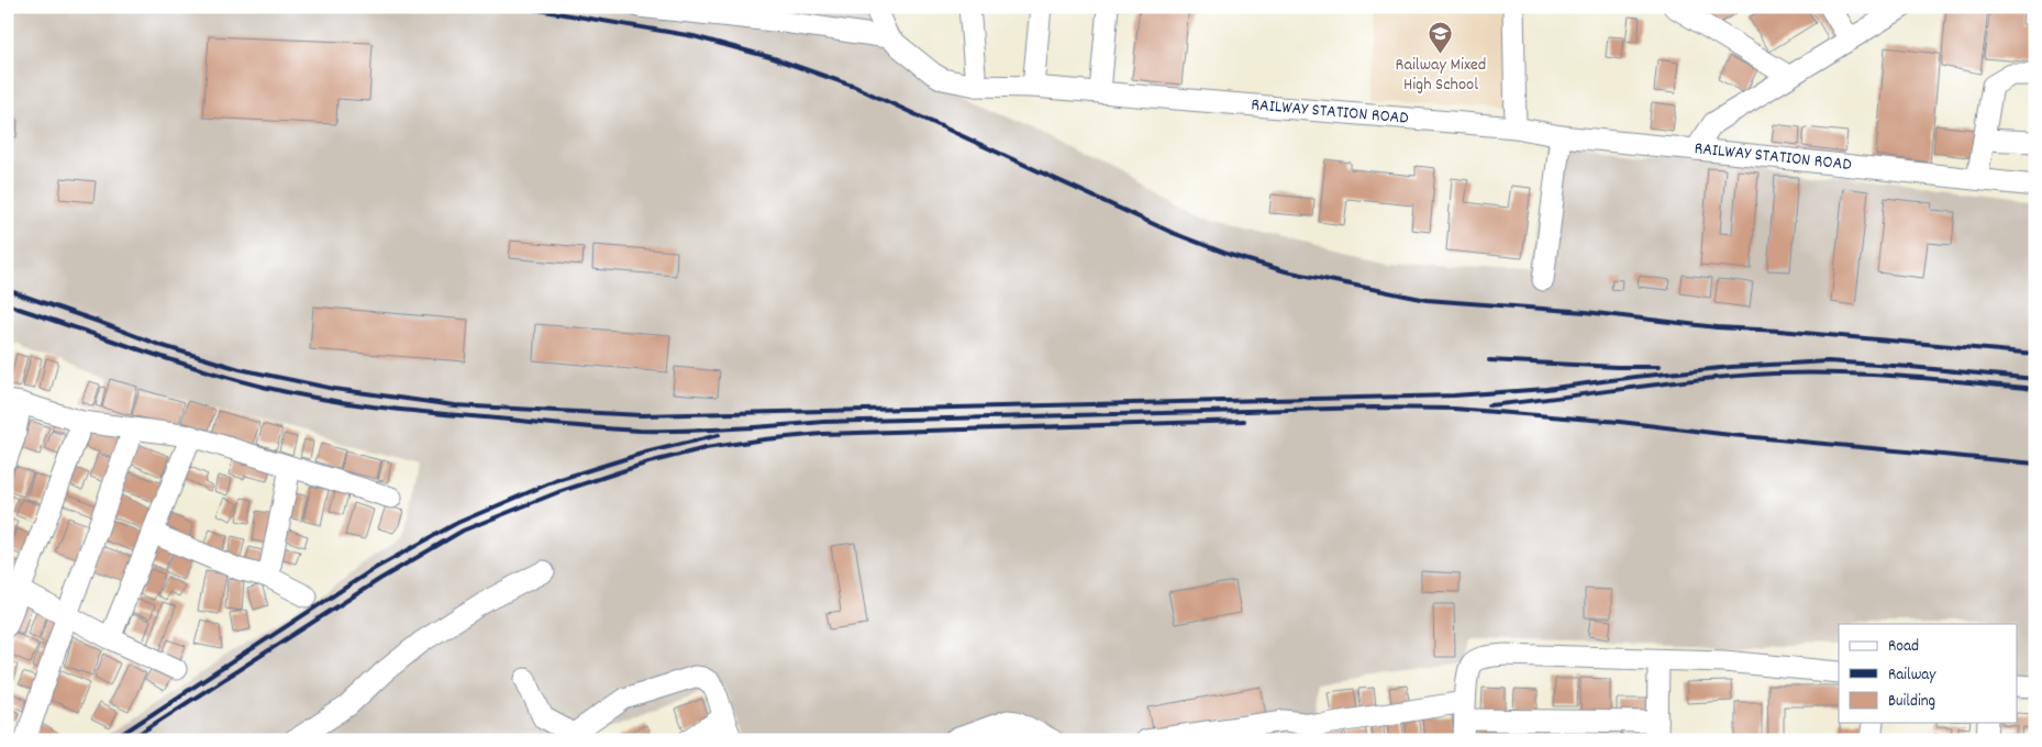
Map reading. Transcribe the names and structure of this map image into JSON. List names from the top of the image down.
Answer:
{
  "streets": {
    "street": ["RAILWAY STATION ROAD"]
  },
  "places": {
    "school or university": ["Railway Mixed High School"]
  },
  "legend": ["Road", "Railway", "Building"]
}
